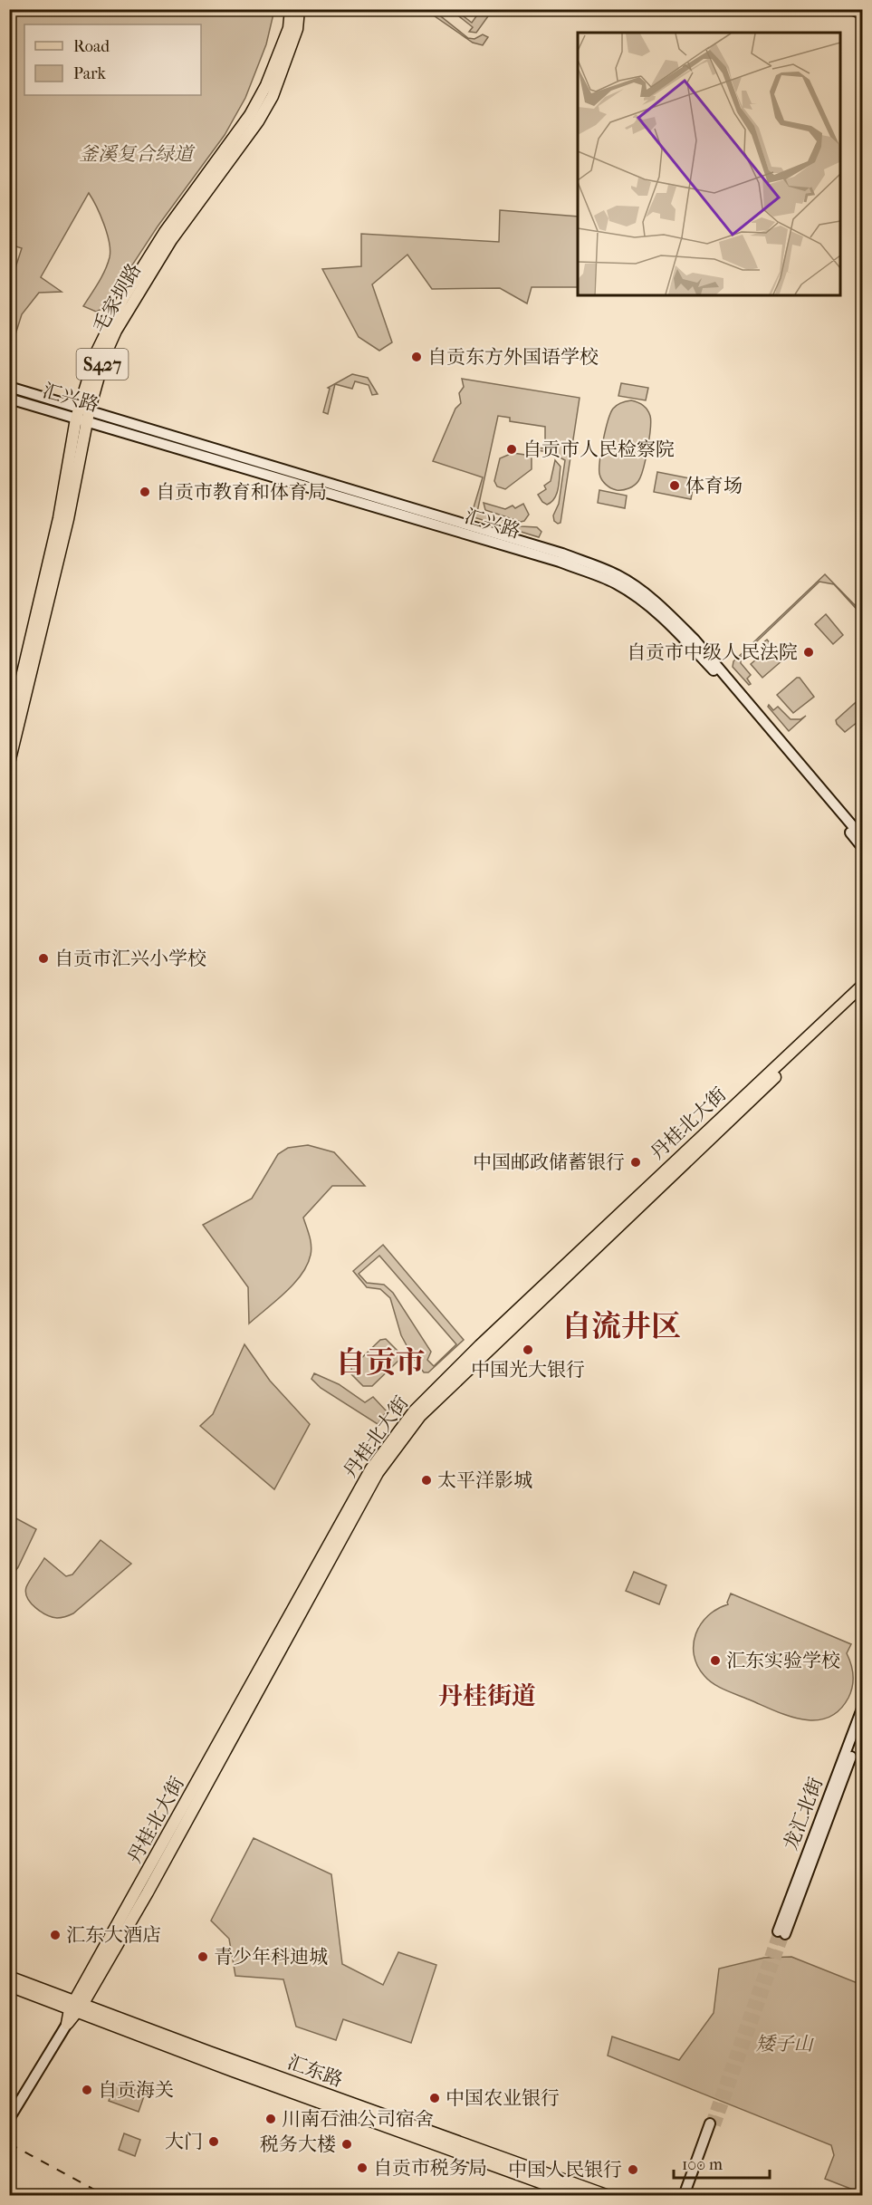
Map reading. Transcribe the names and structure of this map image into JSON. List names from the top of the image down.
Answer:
{
  "streets": {
    "main road": [
      "毛家坝路",
      "S427",
      "汇兴路",
      "丹桂北大街",
      "龙汇北街",
      "汇东路"
    ]
  },
  "crossings": [
    ["毛家坝路", "汇兴路"],
    ["丹桂北大街", "汇东路"]
  ],
  "districts": ["自流井区", "自贡市", "丹桂街道"],
  "parks": ["釜溪复合绿道", "矮子山"],
  "places": [
    "自贡东方外国语学校",
    "自贡市人民检察院",
    "体育场",
    "自贡市教育和体育局",
    "自贡市中级人民法院",
    "自贡市汇兴小学校",
    "中国邮政储蓄银行",
    "中国光大银行",
    "太平洋影城",
    "汇东实验学校",
    "汇东大酒店",
    "青少年科迪城",
    "自贡海关",
    "中国农业银行",
    "川南石油公司宿舍",
    "大门",
    "税务大楼",
    "自贡市税务局",
    "中国人民银行"
  ],
  "legend": ["Road", "Park"],
  "scale_bar": "100 m"
}
